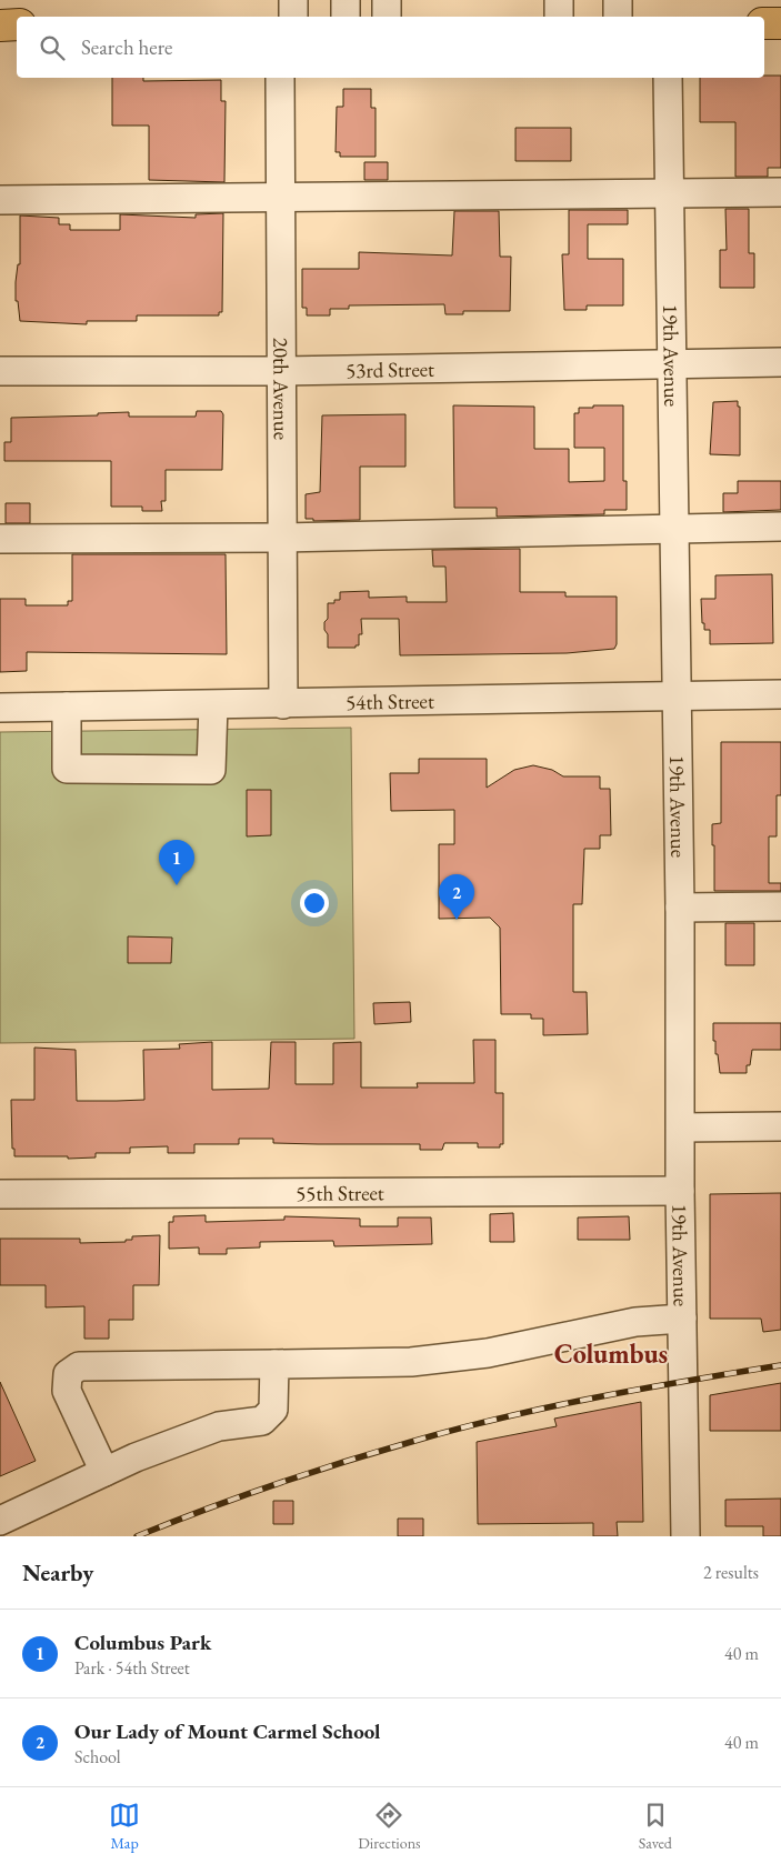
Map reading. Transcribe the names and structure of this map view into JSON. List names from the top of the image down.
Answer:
{
  "streets": {
    "street": [
      "19th Avenue",
      "53rd Street",
      "20th Avenue",
      "54th Street",
      "55th Street"
    ]
  },
  "crossings": [
    ["19th Avenue", "53rd Street"],
    ["19th Avenue", "54th Street"],
    ["19th Avenue", "55th Street"],
    ["53rd Street", "20th Avenue"],
    ["20th Avenue", "54th Street"]
  ],
  "districts": ["Columbus"],
  "page": {
    "search": "Search here",
    "pins": ["1", "2"],
    "heading": ["Nearby", "2 results"],
    "list": [
      {
        "mark": "1",
        "name": "Columbus Park",
        "note": "Park · 54th Street",
        "value": "40 m"
      },
      {
        "mark": "2",
        "name": "Our Lady of Mount Carmel School",
        "note": "School",
        "value": "40 m"
      }
    ],
    "nav": ["Map", "Directions", "Saved"]
  }
}
